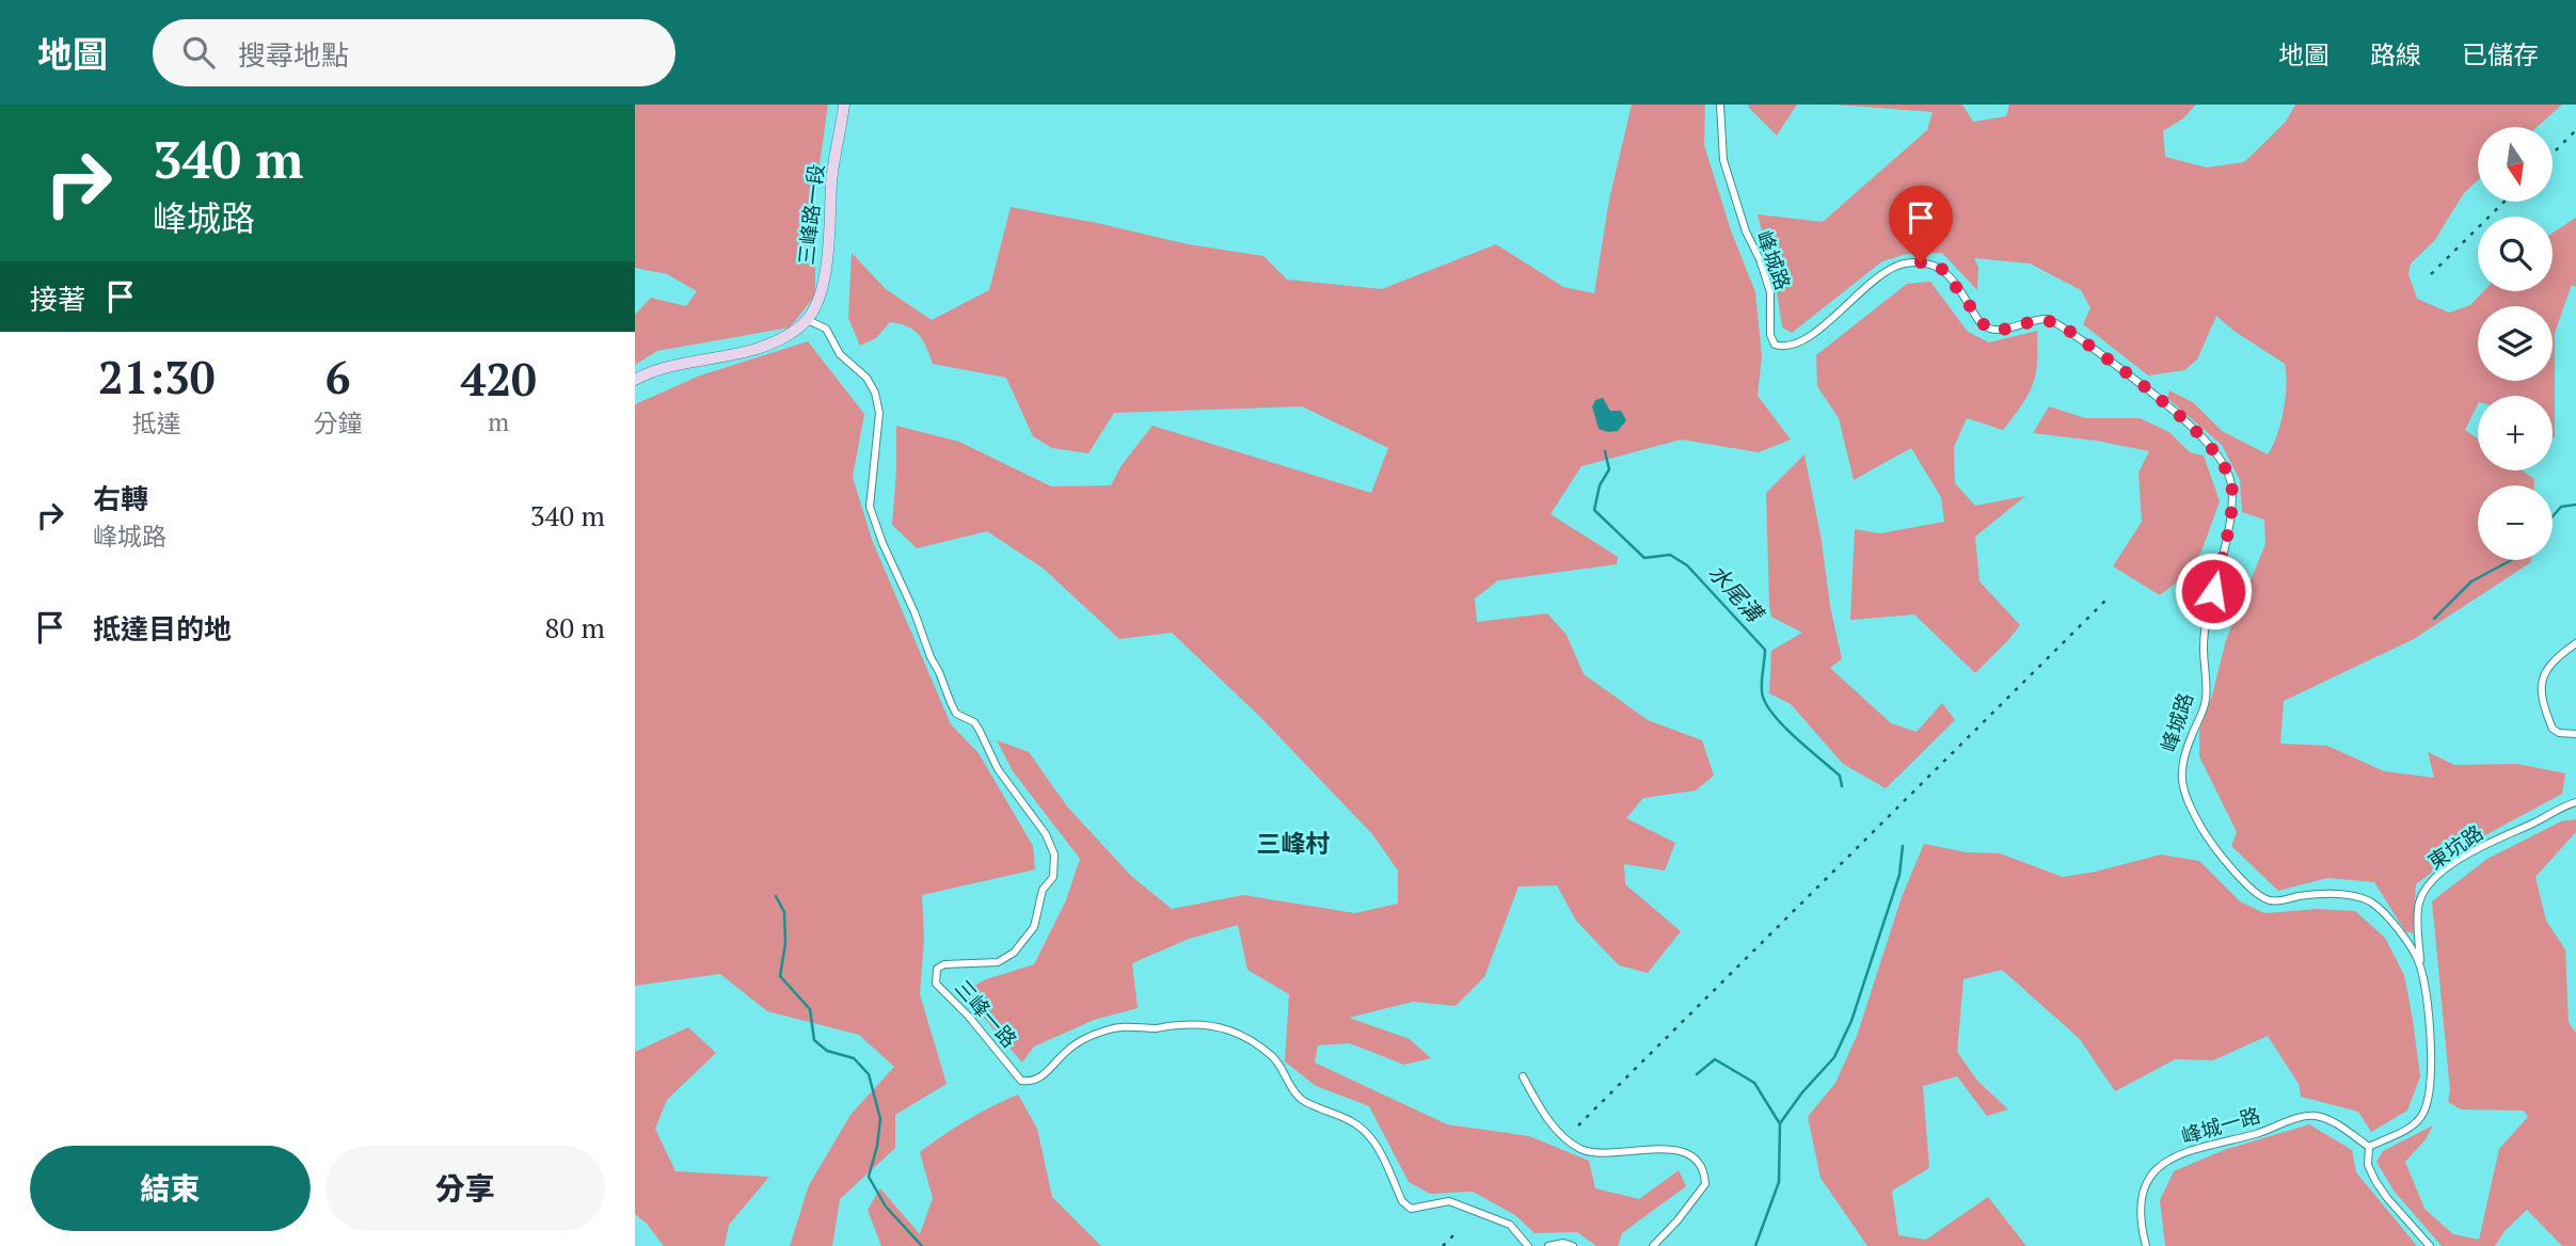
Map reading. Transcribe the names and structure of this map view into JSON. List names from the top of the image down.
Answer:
{
  "streets": {
    "street": [
      "三峰路一段",
      "峰城路",
      "東坑路",
      "三峰一路",
      "峰城一路"
    ]
  },
  "crossings": [
    ["三峰路一段", "三峰一路"],
    ["峰城路", "東坑路"],
    ["峰城路", "峰城一路"]
  ],
  "districts": ["三峰村"],
  "water": ["水尾溝"],
  "north": "bottom",
  "page": {
    "header": "地圖",
    "search": "搜尋地點",
    "nav": ["地圖", "路線", "已儲存"],
    "turn": ["340 m", "峰城路"],
    "map_buttons": ["+", "−"],
    "then": "接著",
    "eta": [
      "21:30",
      "抵達",
      "6",
      "分鐘",
      "420",
      "m"
    ],
    "list": [
      {
        "name": "右轉",
        "note": "峰城路",
        "value": "340 m"
      },
      {
        "name": "抵達目的地",
        "value": "80 m"
      }
    ],
    "buttons": ["結束", "分享"]
  }
}
